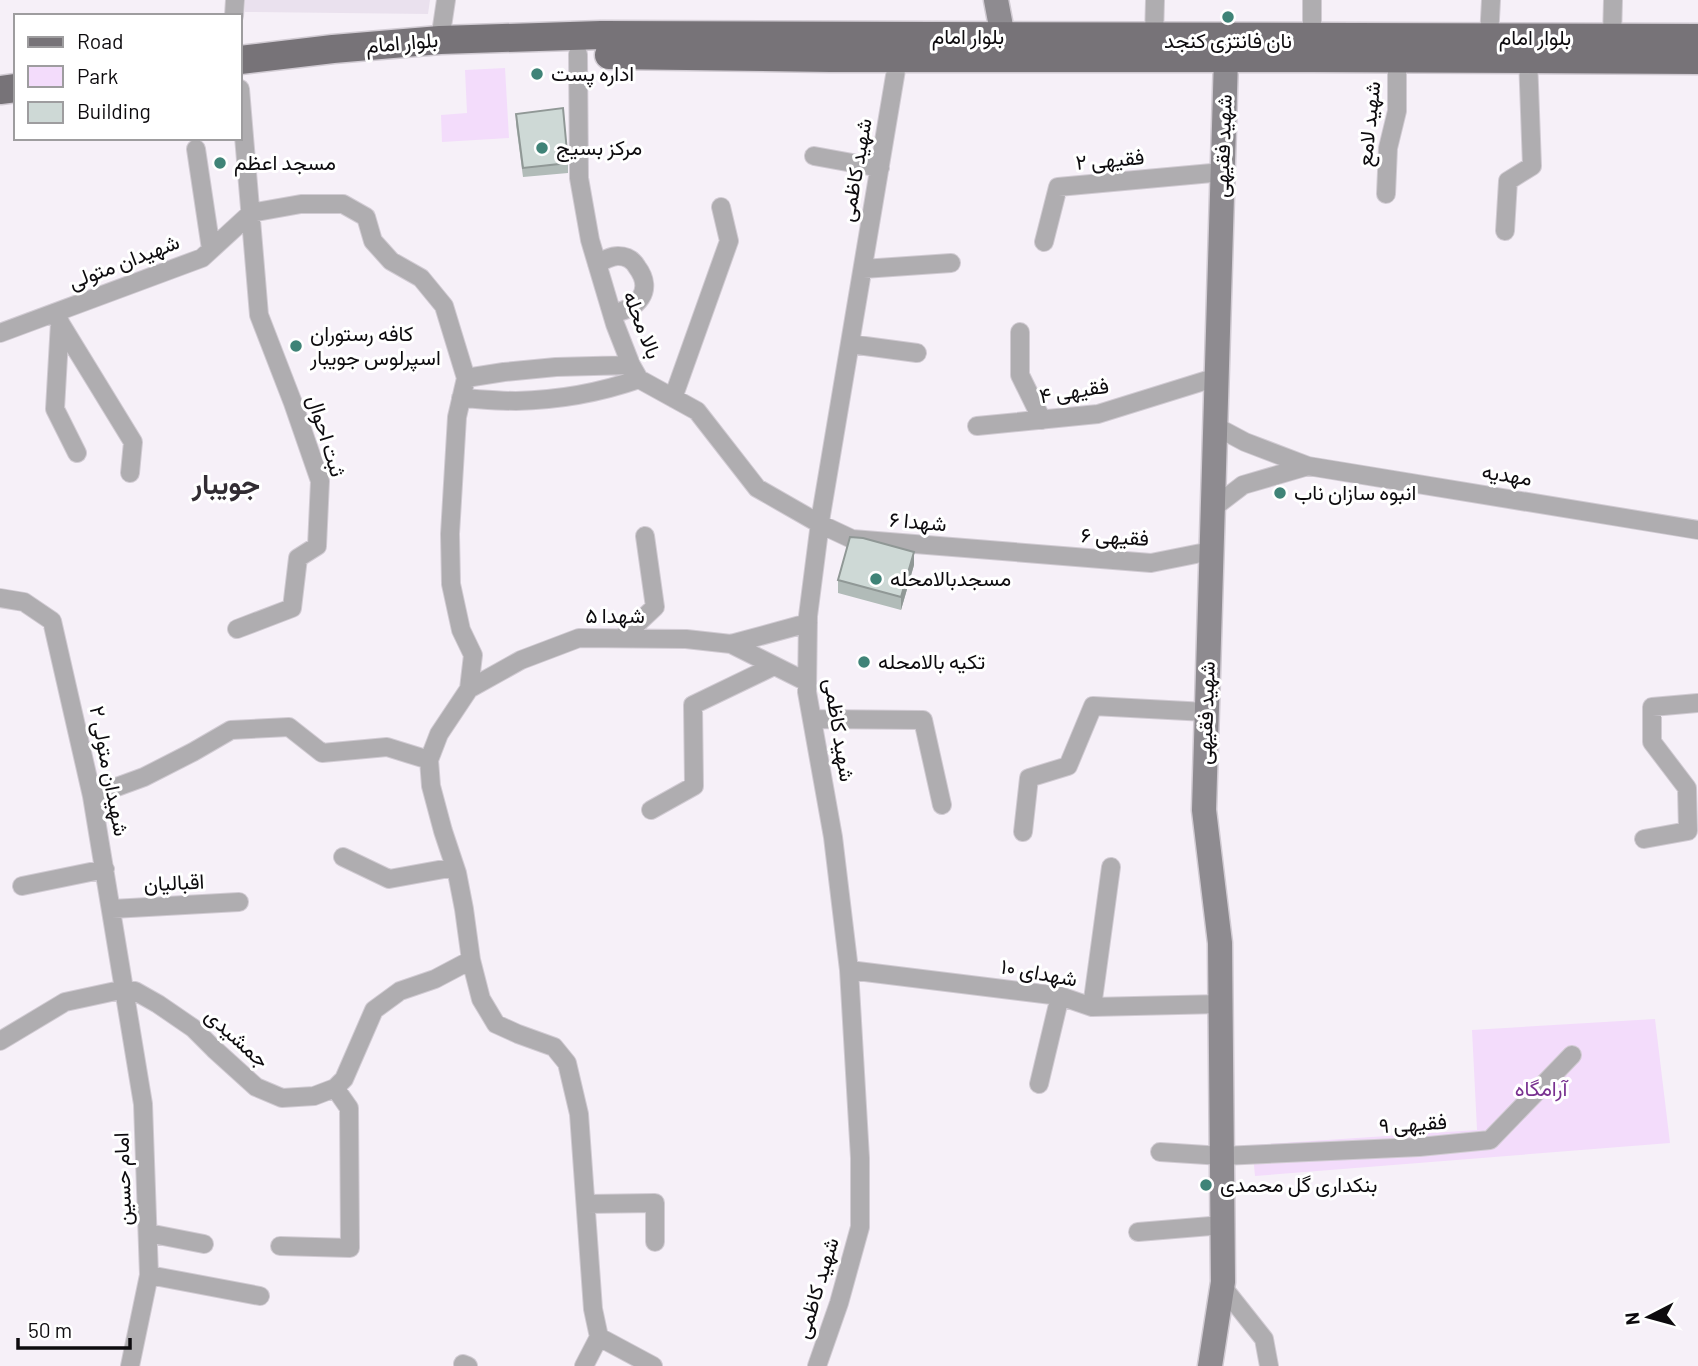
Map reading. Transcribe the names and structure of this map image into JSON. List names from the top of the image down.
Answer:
{
  "streets": {
    "main road": ["بلوار امام", "شهید فقیهی"],
    "street": [
      "شهید لامع",
      "فقیهی ۲",
      "شهید کاظمی",
      "شهیدان متولی",
      "بالا محله",
      "فقیهی ۴",
      "ثبت احوال",
      "مهدیه",
      "شهدا ۶",
      "فقیهی ۶",
      "شهدا ۵",
      "شهیدان متولی ۲",
      "اقبالیان",
      "شهدای ۱۰",
      "جمشیدی",
      "فقیهی ۹",
      "امام حسین"
    ]
  },
  "crossings": [
    ["بلوار امام", "شهید لامع"],
    ["بلوار امام", "شهید فقیهی"],
    ["بلوار امام", "شهید کاظمی"],
    ["بلوار امام", "بالا محله"],
    ["شهید فقیهی", "فقیهی ۲"],
    ["شهید فقیهی", "فقیهی ۴"],
    ["شهید فقیهی", "فقیهی ۶"],
    ["شهید فقیهی", "شهدای ۱۰"],
    ["شهید فقیهی", "فقیهی ۹"],
    ["شهید کاظمی", "بالا محله"],
    ["شهید کاظمی", "شهدا ۶"],
    ["شهید کاظمی", "شهدا ۵"],
    ["شهید کاظمی", "شهدای ۱۰"],
    ["شهیدان متولی", "ثبت احوال"],
    ["بالا محله", "شهدا ۶"],
    ["شهدا ۶", "فقیهی ۶"],
    ["شهیدان متولی ۲", "اقبالیان"],
    ["شهیدان متولی ۲", "جمشیدی"],
    ["شهیدان متولی ۲", "امام حسین"],
    ["جمشیدی", "امام حسین"]
  ],
  "districts": ["جویبار"],
  "parks": ["آرامگاه"],
  "places": [
    "نان فانتزی کنجد",
    "اداره پست",
    "مرکز بسیج",
    "مسجد اعظم",
    "کافه رستوران اسپرلوس جویبار",
    "انبوه سازان ناب",
    "مسجدبالامحله",
    "تکیه بالامحله",
    "بنکداری گل محمدی"
  ],
  "legend": ["Road", "Park", "Building"],
  "scale_bar": "50 m",
  "north": "left"
}
